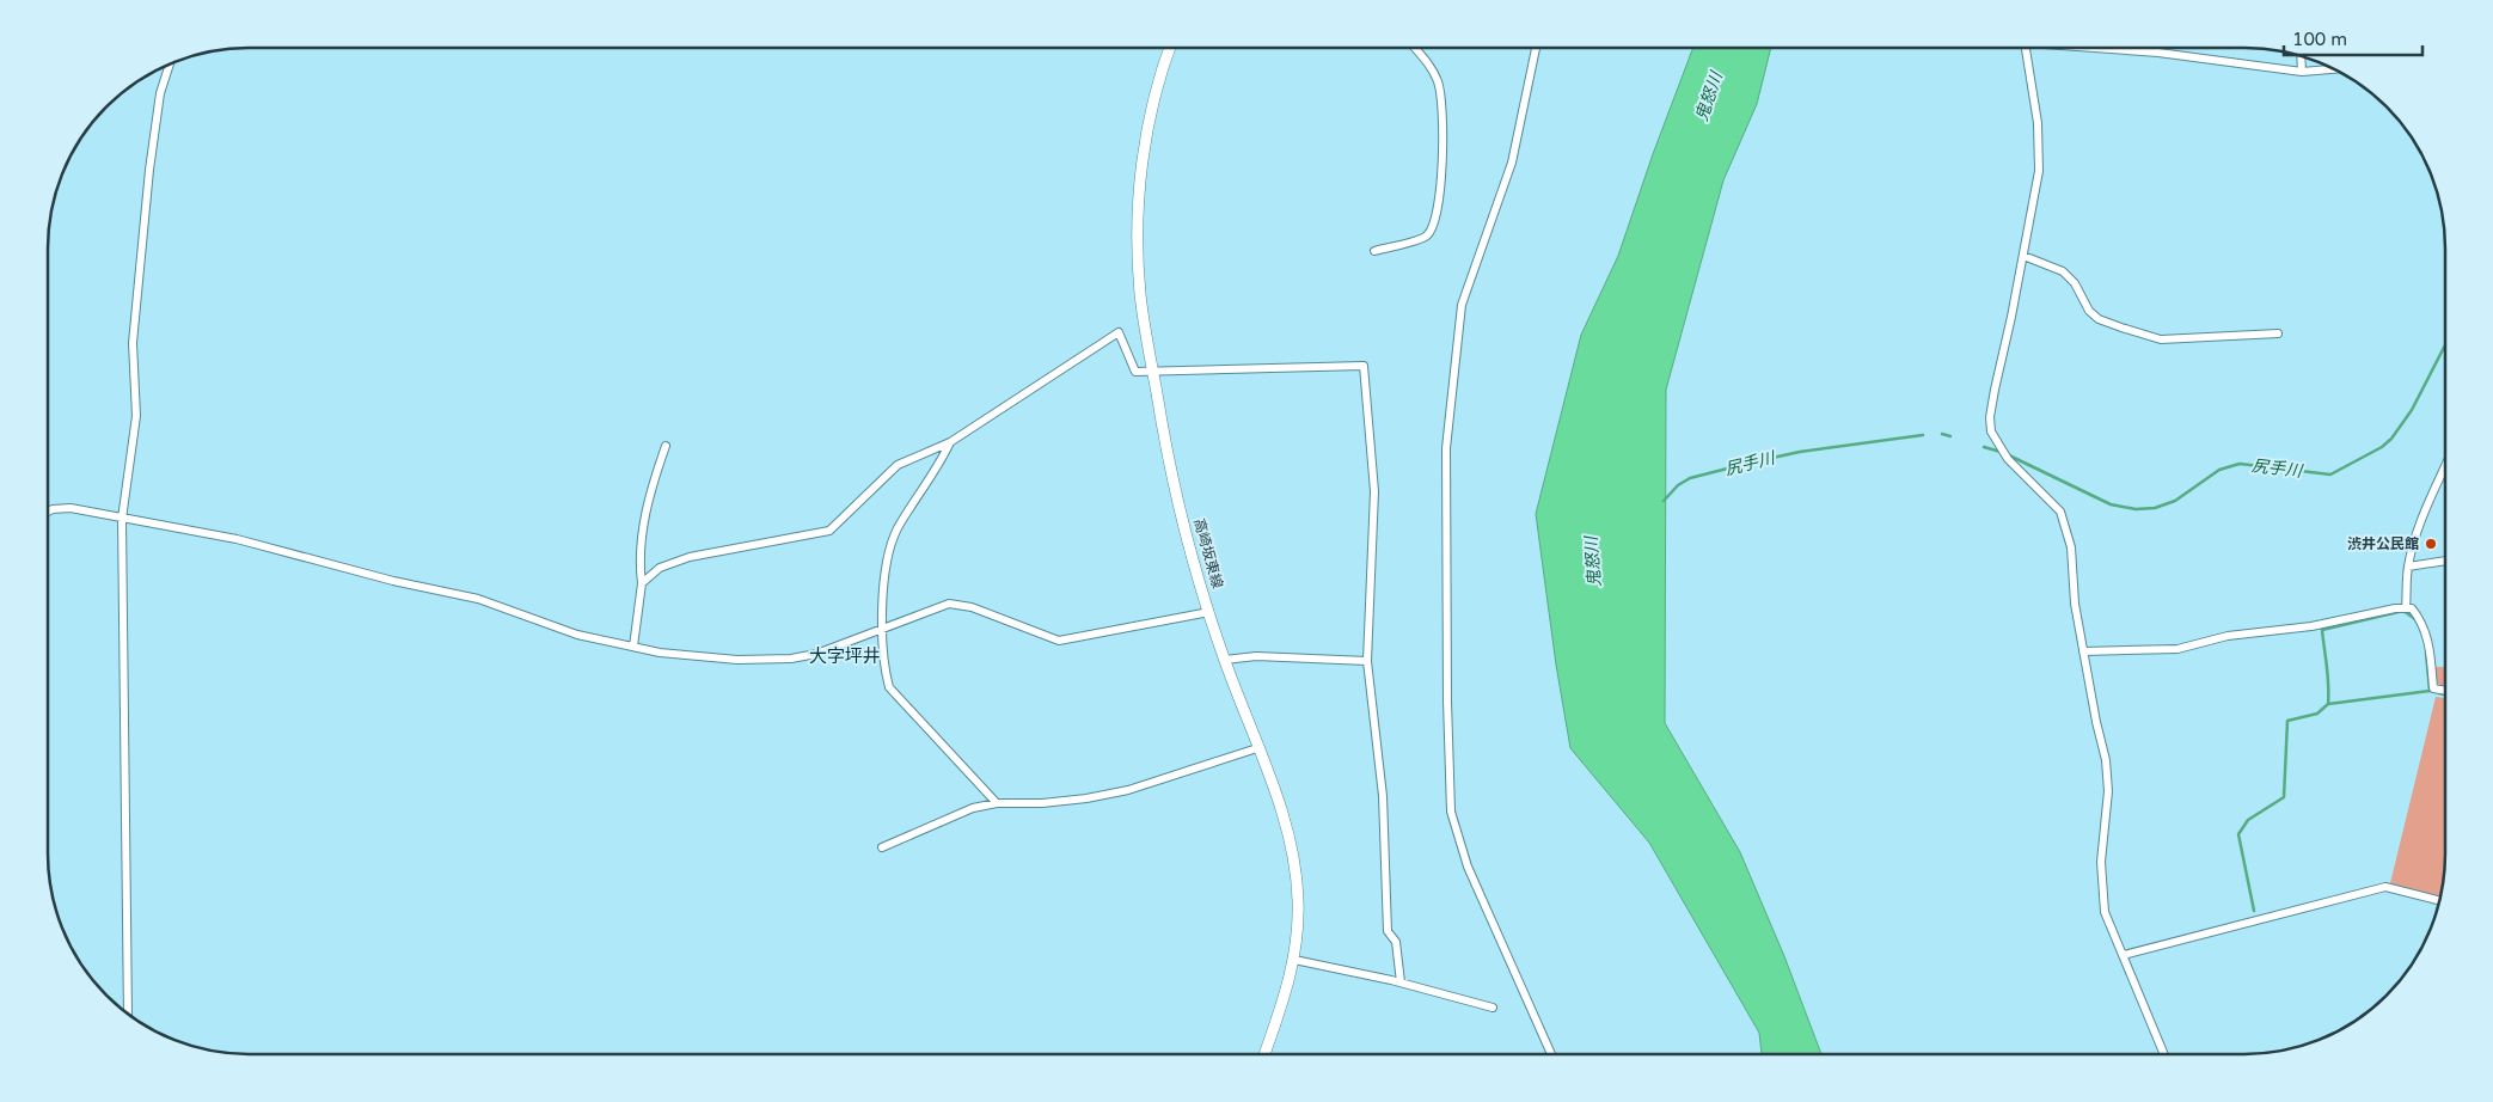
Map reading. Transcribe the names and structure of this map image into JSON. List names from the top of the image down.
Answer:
{
  "streets": {
    "main road": ["高崎坂東線"]
  },
  "districts": ["大字坪井"],
  "water": ["鬼怒川", "尻手川"],
  "places": ["渋井公民館"],
  "scale_bar": "100 m"
}
